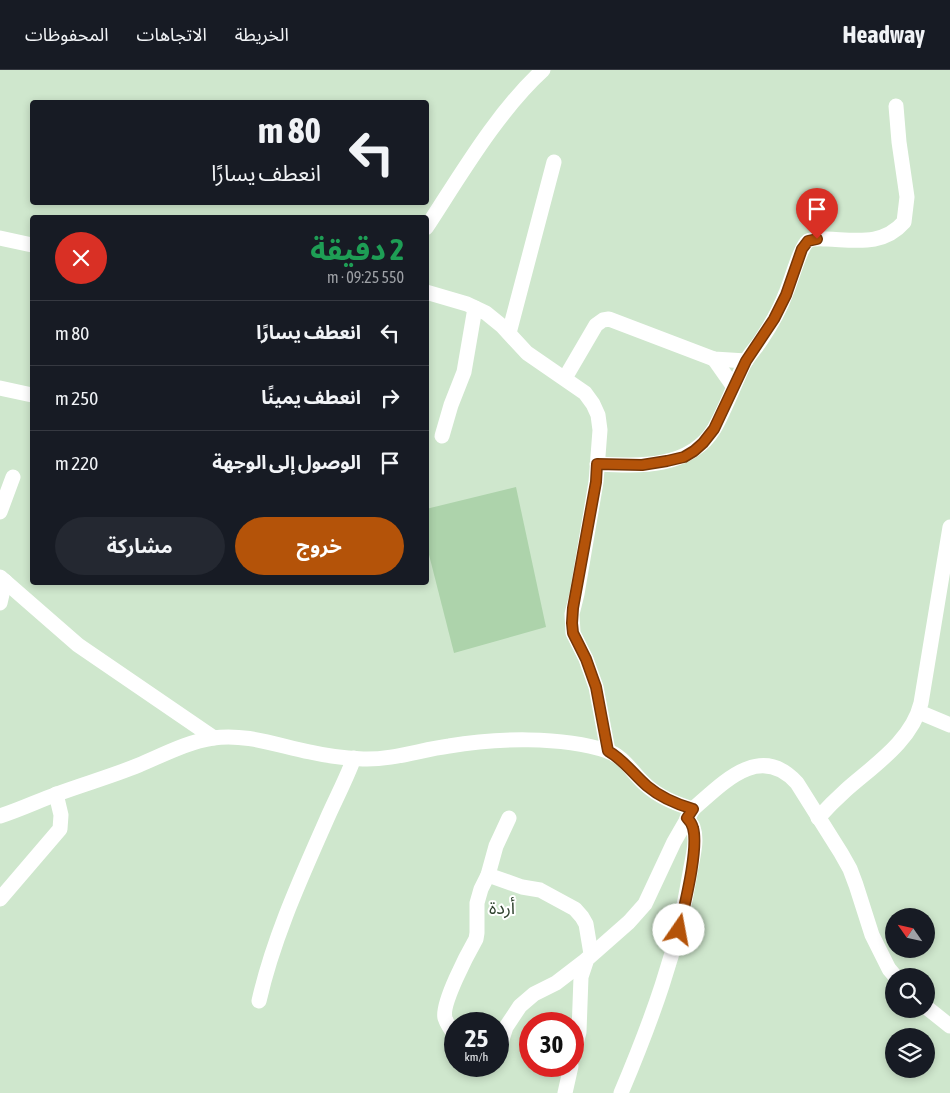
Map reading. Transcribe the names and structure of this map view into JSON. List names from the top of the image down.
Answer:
{
  "districts": ["أردة"],
  "north": "top left",
  "page": {
    "header": "Headway",
    "nav": ["الخريطة", "الاتجاهات", "المحفوظات"],
    "turn": ["80 m", "انعطف يسارًا"],
    "heading": ["2 دقيقة", "550 m · 09:25"],
    "list": [
      {
        "name": "انعطف يسارًا",
        "value": "80 m"
      },
      {
        "name": "انعطف يمينًا",
        "value": "250 m"
      },
      {
        "name": "الوصول إلى الوجهة",
        "value": "220 m"
      }
    ],
    "buttons": ["خروج", "مشاركة"],
    "speed": "25 km/h",
    "limit": "30"
  }
}
